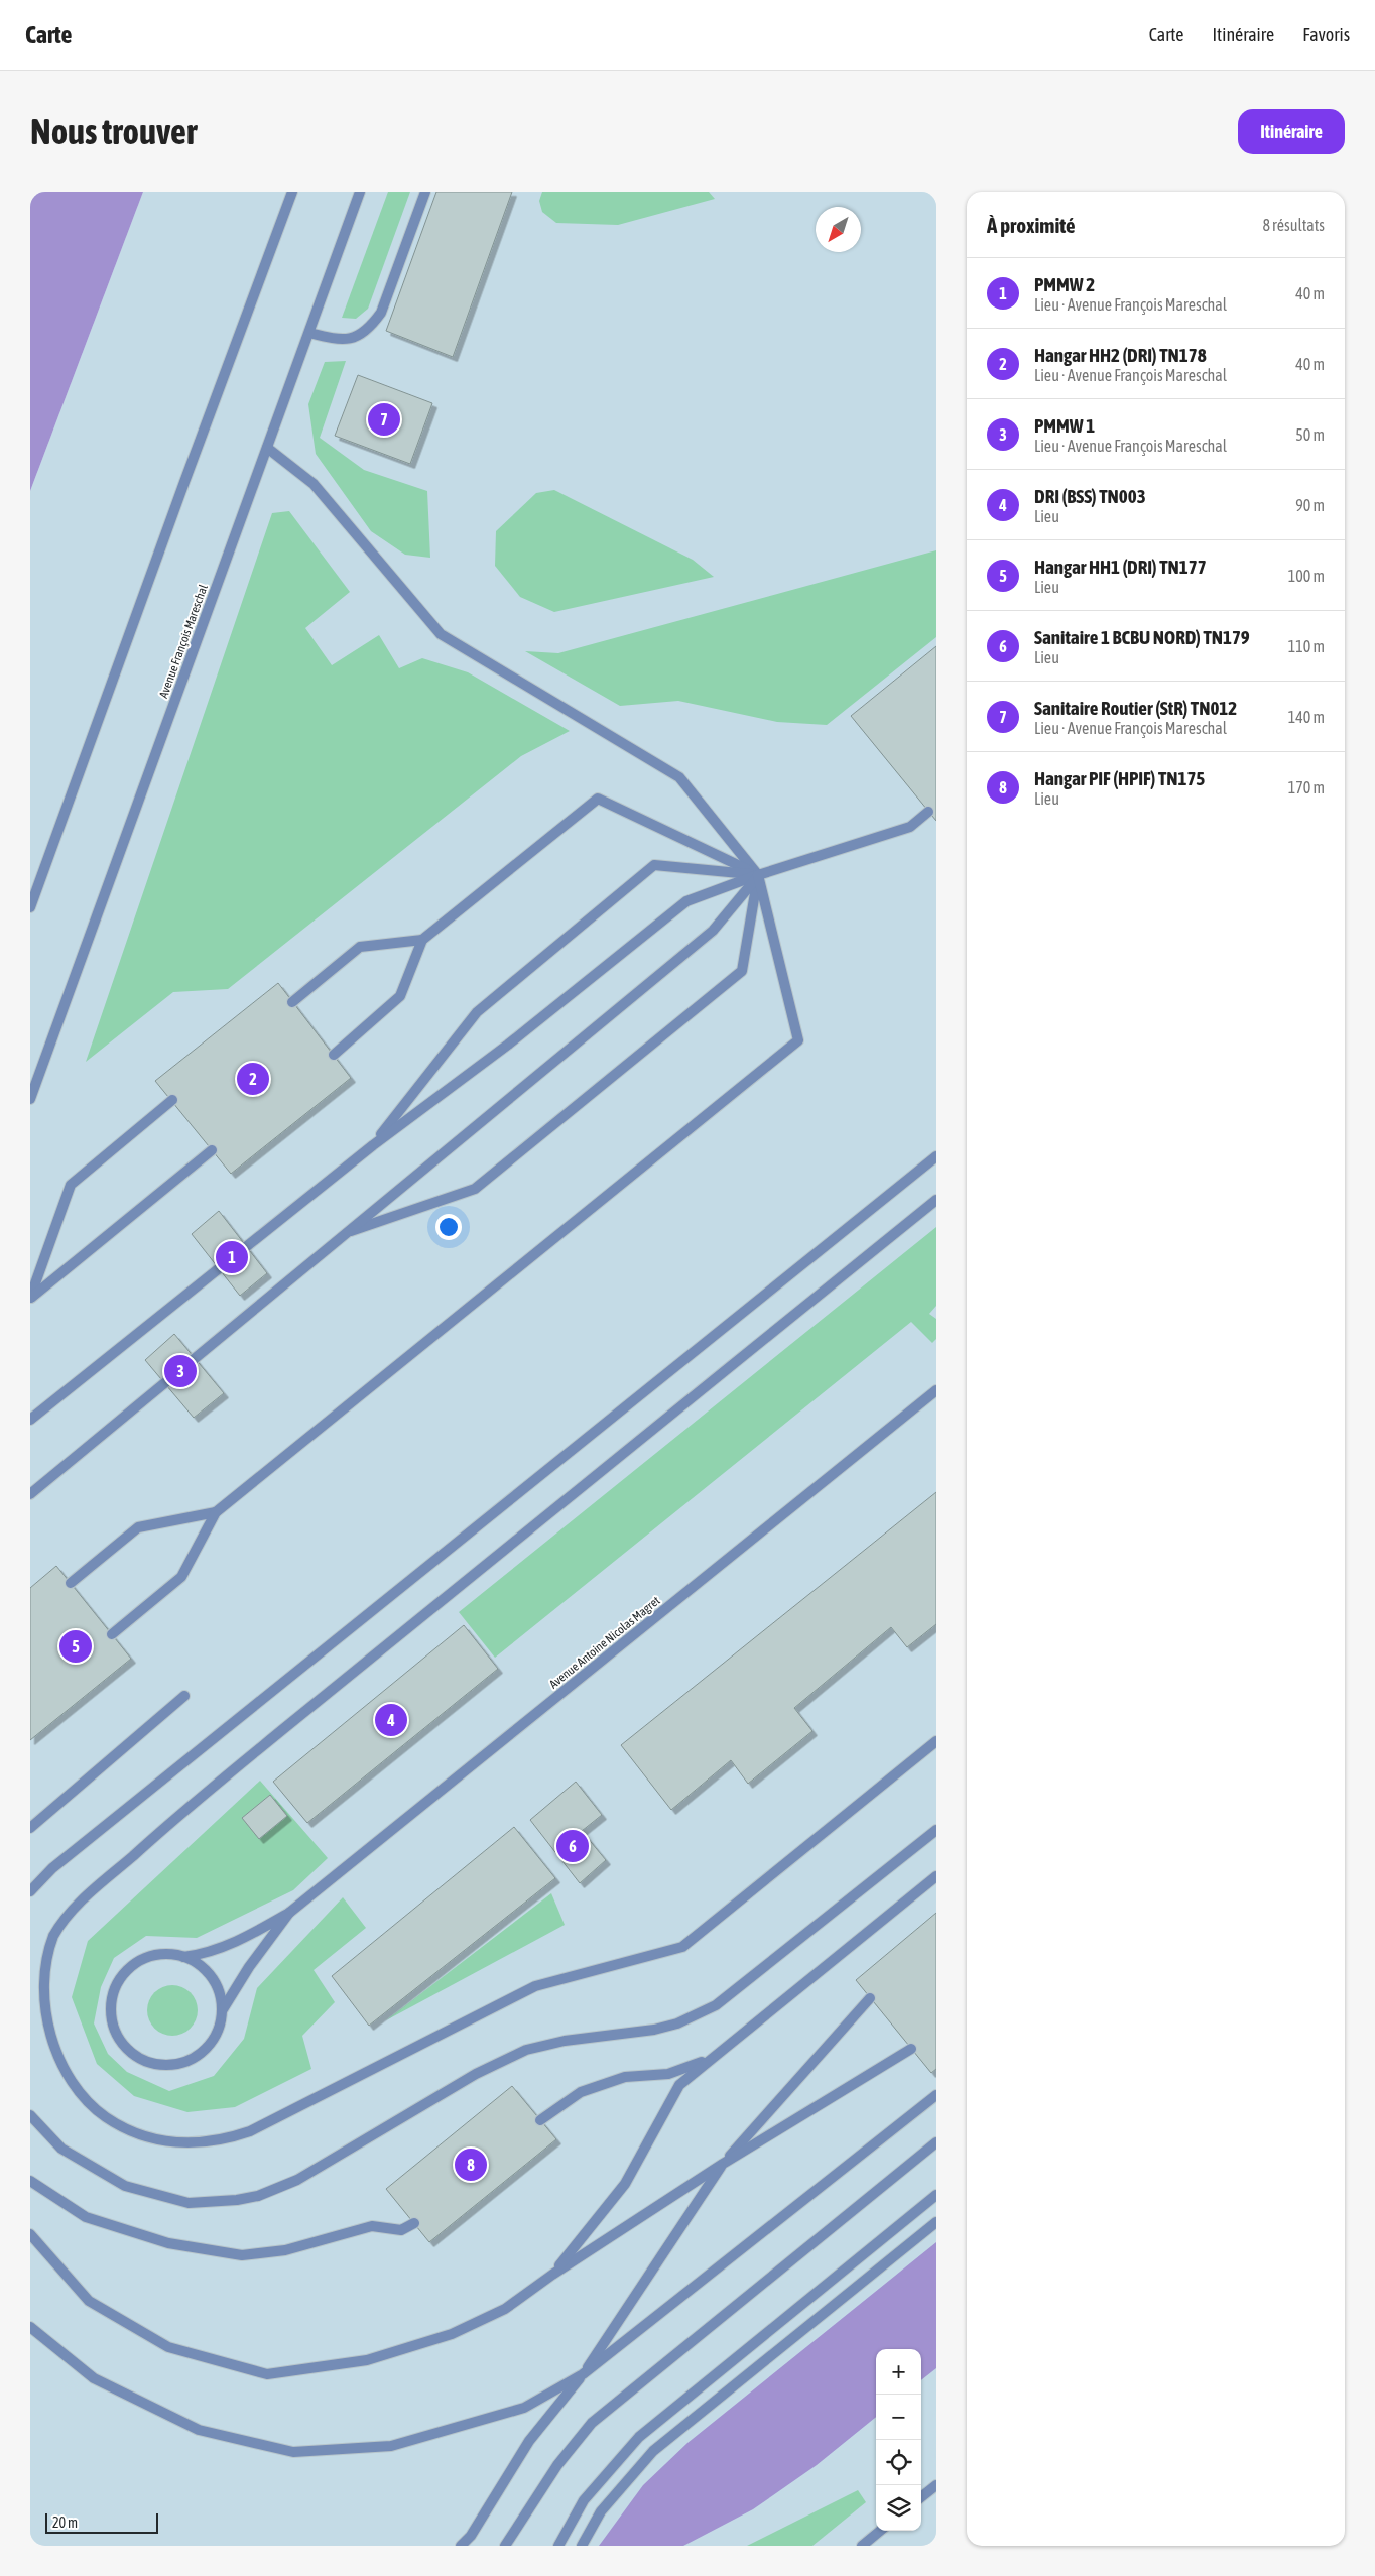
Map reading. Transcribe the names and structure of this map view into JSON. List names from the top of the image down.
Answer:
{
  "streets": {
    "street": ["Avenue François Mareschal", "Avenue Antoine Nicolas Magret"]
  },
  "scale_bar": "20 m",
  "north": "bottom left",
  "page": {
    "header": "Carte",
    "nav": ["Carte", "Itinéraire", "Favoris"],
    "buttons": "Itinéraire",
    "title": "Nous trouver",
    "heading": ["À proximité", "8 résultats"],
    "list": [
      {
        "mark": "1",
        "name": "PMMW 2",
        "note": "Lieu · Avenue François Mareschal",
        "value": "40 m"
      },
      {
        "mark": "2",
        "name": "Hangar HH2 (DRI) TN178",
        "note": "Lieu · Avenue François Mareschal",
        "value": "40 m"
      },
      {
        "mark": "3",
        "name": "PMMW 1",
        "note": "Lieu · Avenue François Mareschal",
        "value": "50 m"
      },
      {
        "mark": "4",
        "name": "DRI (BSS) TN003",
        "note": "Lieu",
        "value": "90 m"
      },
      {
        "mark": "5",
        "name": "Hangar HH1 (DRI) TN177",
        "note": "Lieu",
        "value": "100 m"
      },
      {
        "mark": "6",
        "name": "Sanitaire 1 BCBU NORD) TN179",
        "note": "Lieu",
        "value": "110 m"
      },
      {
        "mark": "7",
        "name": "Sanitaire Routier (StR) TN012",
        "note": "Lieu · Avenue François Mareschal",
        "value": "140 m"
      },
      {
        "mark": "8",
        "name": "Hangar PIF (HPIF) TN175",
        "note": "Lieu",
        "value": "170 m"
      }
    ],
    "pins": [
      "7",
      "2",
      "1",
      "3",
      "5",
      "4",
      "6",
      "8"
    ],
    "map_buttons": ["+", "−"],
    "scale": "20 m"
  }
}
